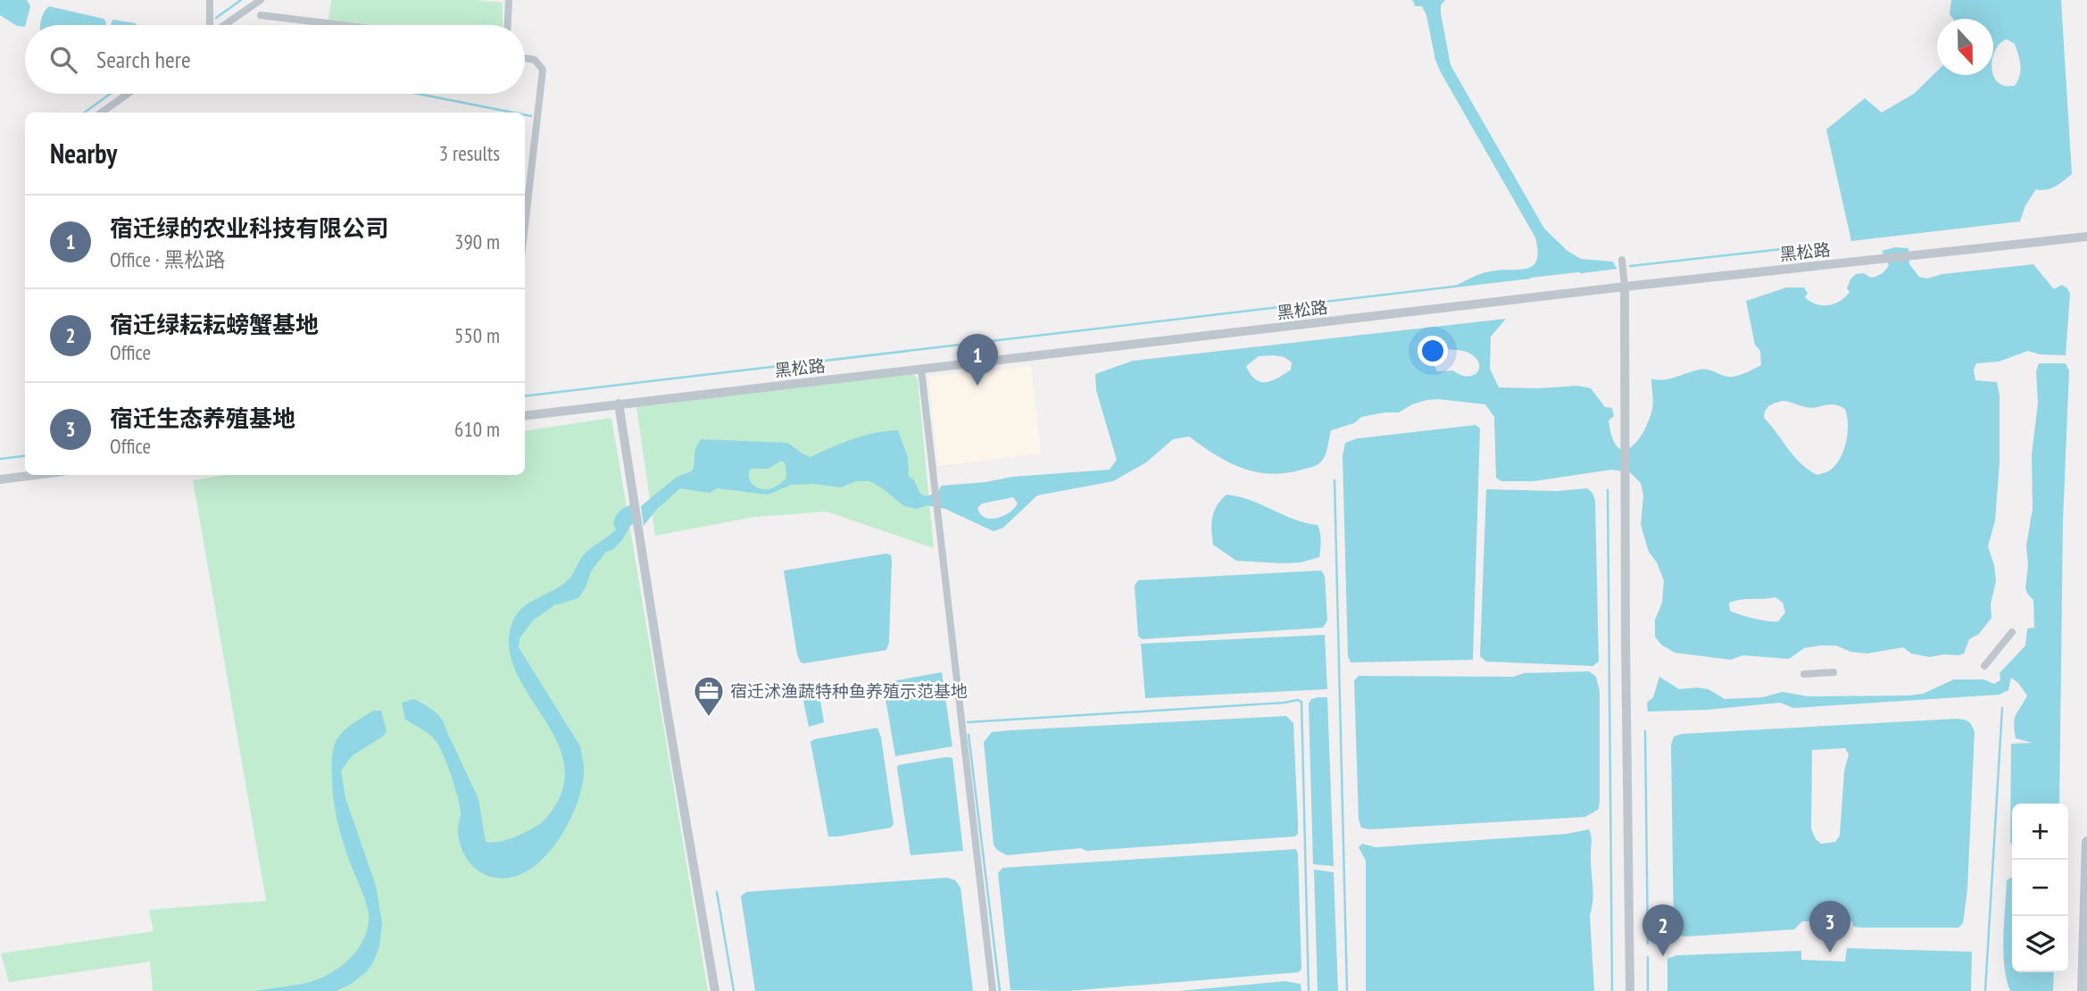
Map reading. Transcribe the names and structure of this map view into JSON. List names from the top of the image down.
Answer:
{
  "streets": {
    "street": ["黑松路"]
  },
  "places": {
    "office": ["宿迁沭渔蔬特种鱼养殖示范基地"]
  },
  "north": "bottom",
  "page": {
    "search": "Search here",
    "heading": ["Nearby", "3 results"],
    "list": [
      {
        "mark": "1",
        "name": "宿迁绿的农业科技有限公司",
        "note": "Office · 黑松路",
        "value": "390 m"
      },
      {
        "mark": "2",
        "name": "宿迁绿耘耘螃蟹基地",
        "note": "Office",
        "value": "550 m"
      },
      {
        "mark": "3",
        "name": "宿迁生态养殖基地",
        "note": "Office",
        "value": "610 m"
      }
    ],
    "pins": ["1", "3", "2"],
    "map_buttons": ["+", "−"]
  }
}
